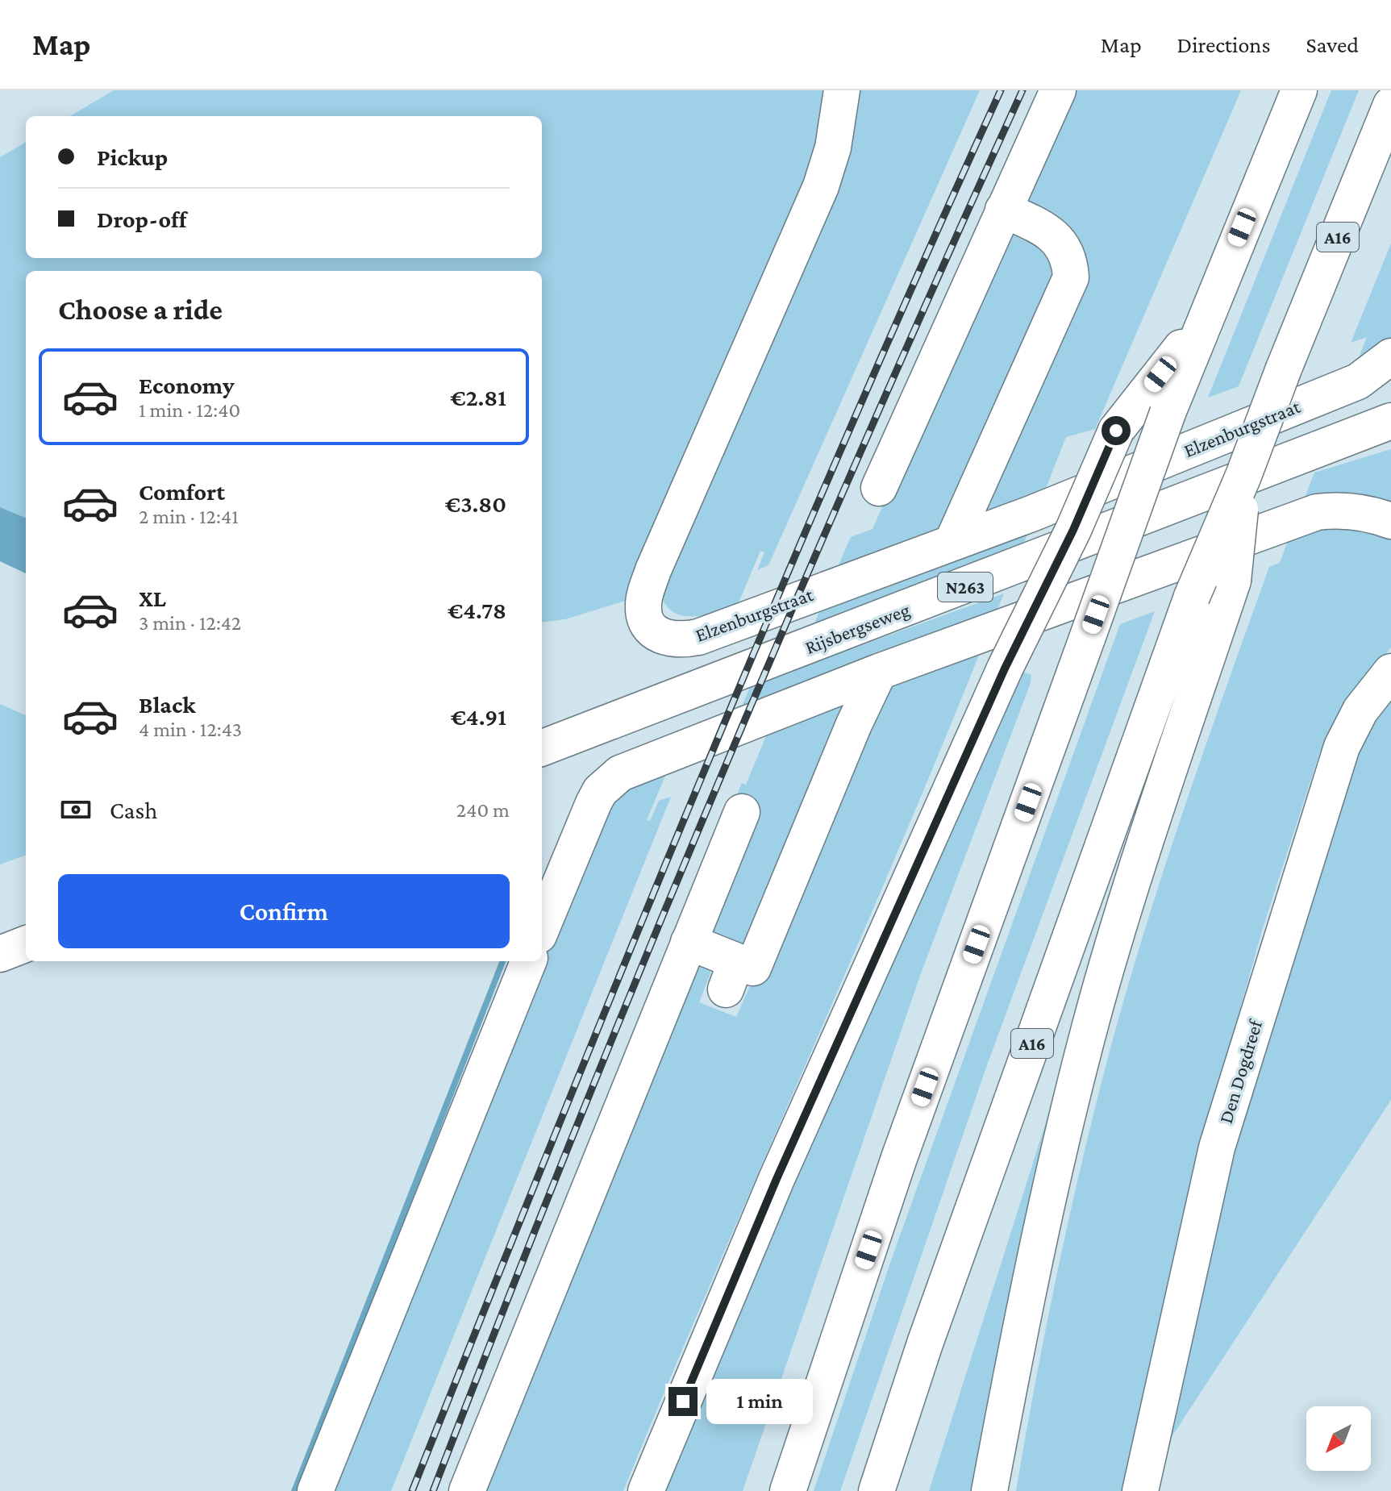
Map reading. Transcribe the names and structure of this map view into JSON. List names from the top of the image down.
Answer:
{
  "streets": {
    "main road": [
      "A16",
      "Elzenburgstraat",
      "N263",
      "Rijsbergseweg",
      "Den Dogdreef"
    ]
  },
  "north": "bottom left",
  "page": {
    "header": "Map",
    "nav": ["Map", "Directions", "Saved"],
    "banner": ["Pickup", "Drop-off"],
    "heading": "Choose a ride",
    "list": [
      {
        "name": "Economy",
        "note": "1 min · 12:40",
        "value": "€2.81"
      },
      {
        "name": "Comfort",
        "note": "2 min · 12:41",
        "value": "€3.80"
      },
      {
        "name": "XL",
        "note": "3 min · 12:42",
        "value": "€4.78"
      },
      {
        "name": "Black",
        "note": "4 min · 12:43",
        "value": "€4.91"
      }
    ],
    "pay": ["Cash", "240 m"],
    "buttons": "Confirm",
    "bubble": "1 min"
  }
}
